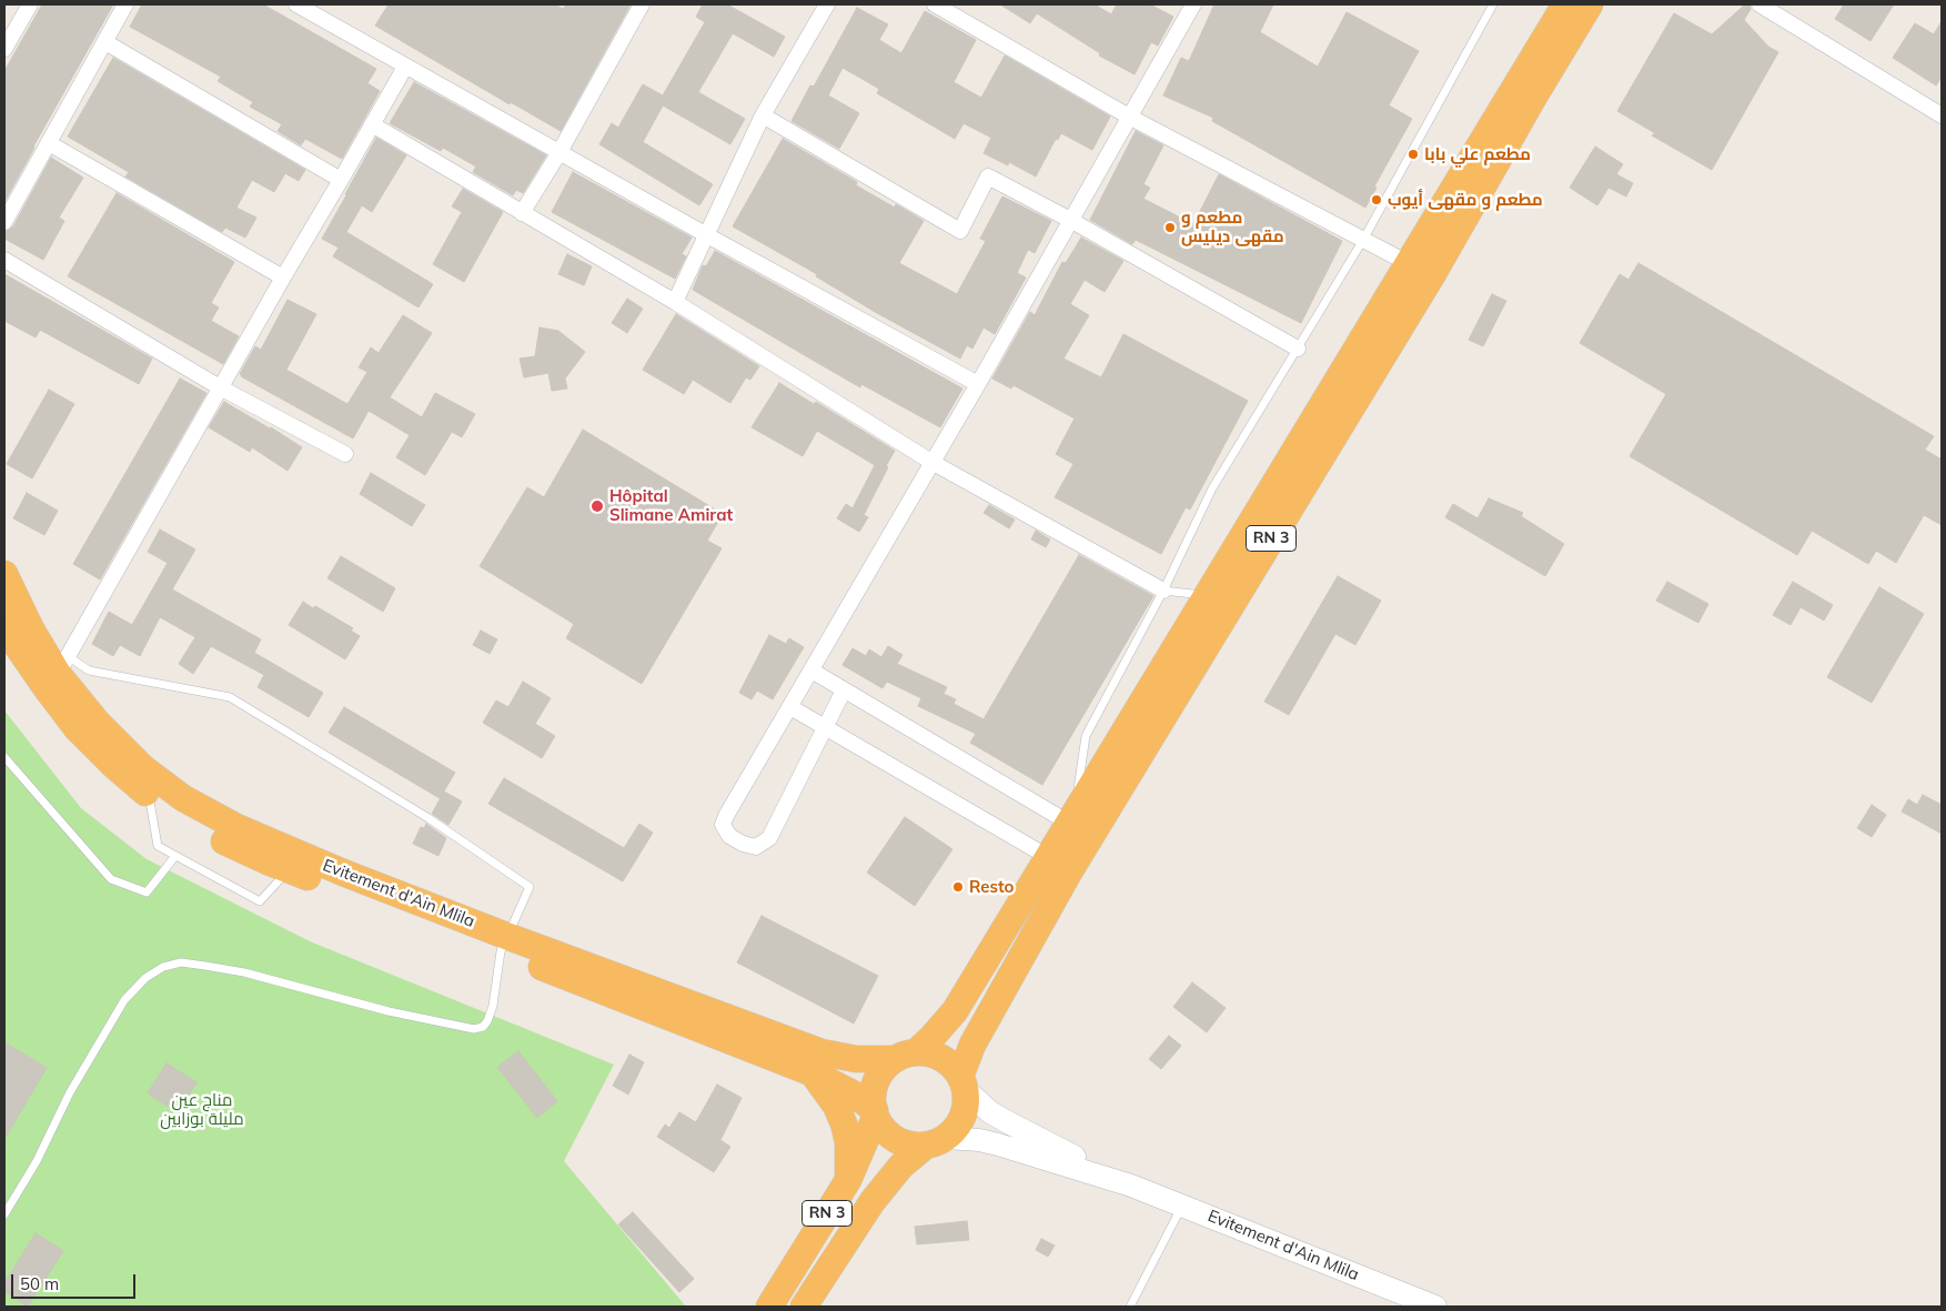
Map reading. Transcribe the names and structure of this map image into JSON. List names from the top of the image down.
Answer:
{
  "streets": {
    "highway": ["RN 3", "Evitement d'Ain Mlila"]
  },
  "crossings": [
    ["RN 3", "Evitement d'Ain Mlila"]
  ],
  "parks": ["مناج عين مليلة بوزابين"],
  "places": [
    "مطعم علي بابا",
    "مطعم و مقهى أيوب",
    "مطعم و مقهى ديليس",
    "Hôpital Slimane Amirat",
    "Resto"
  ],
  "scale_bar": "50 m"
}
